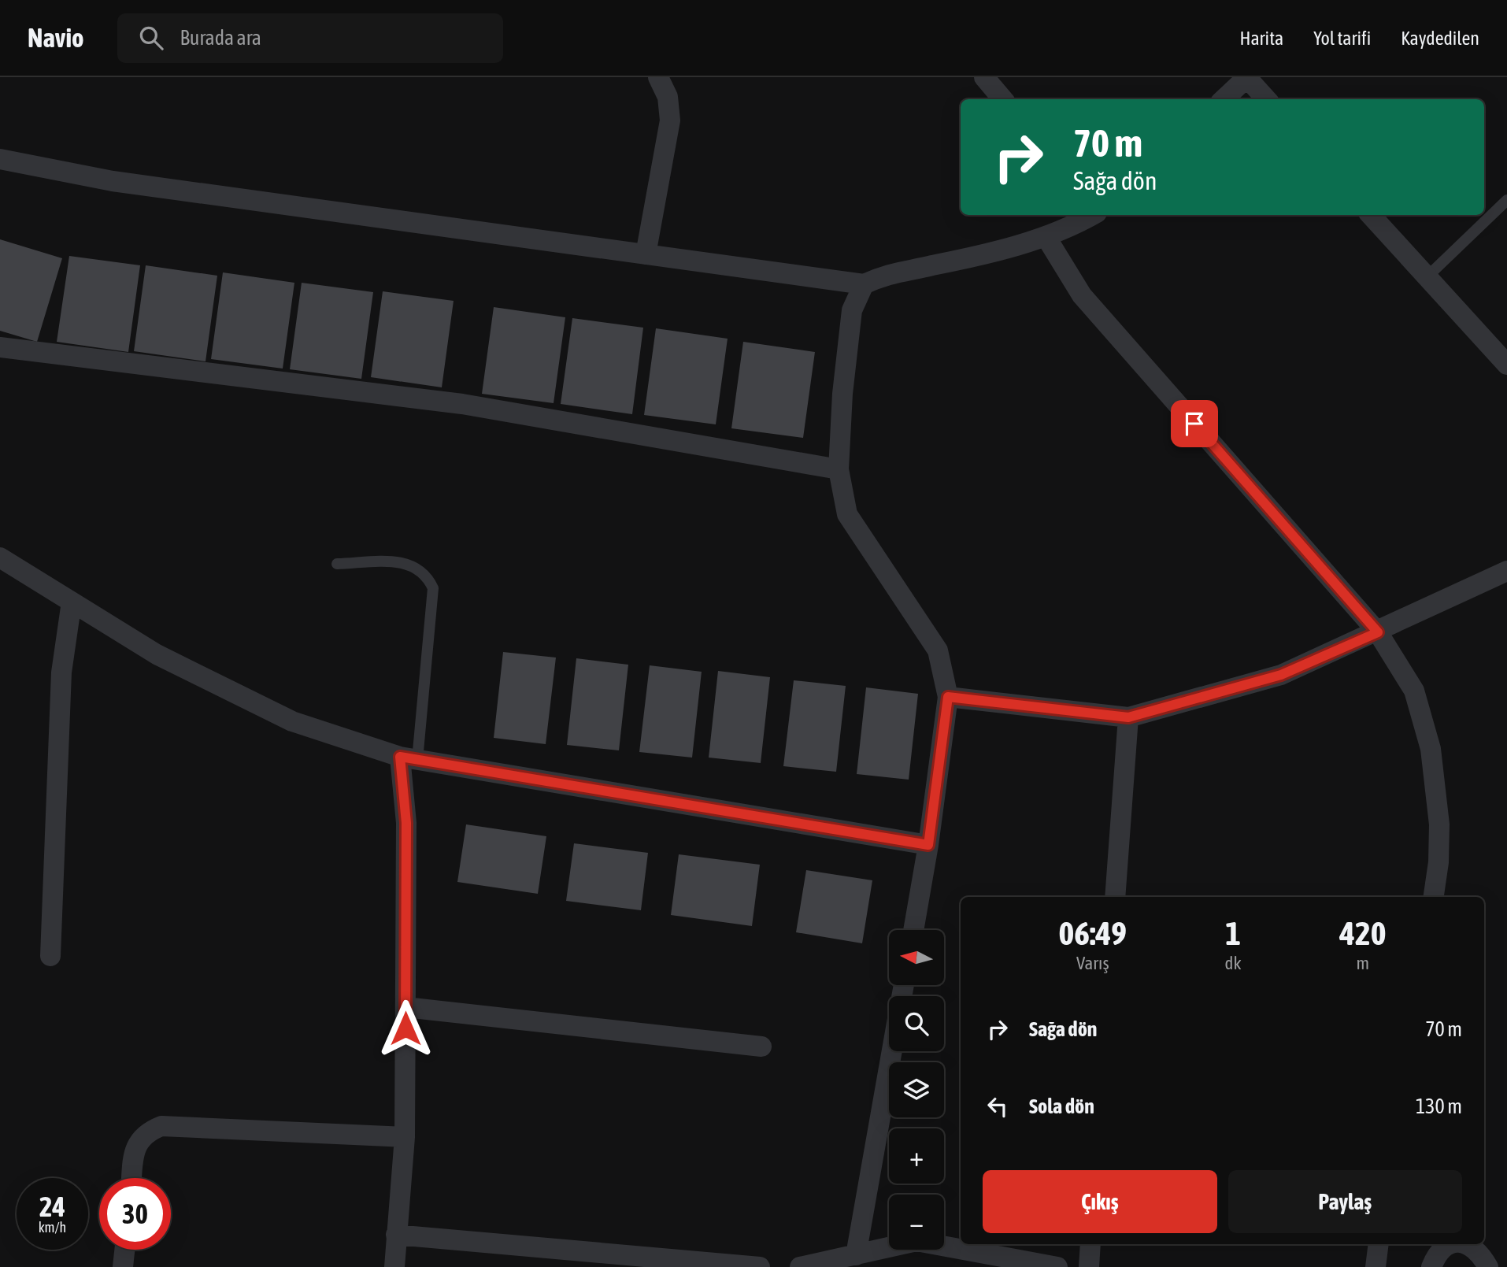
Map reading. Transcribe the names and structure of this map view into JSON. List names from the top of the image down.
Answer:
{
  "north": "left",
  "page": {
    "header": "Navio",
    "search": "Burada ara",
    "nav": ["Harita", "Yol tarifi", "Kaydedilen"],
    "turn": ["70 m", "Sağa dön"],
    "eta": [
      "06:49",
      "Varış",
      "1",
      "dk",
      "420",
      "m"
    ],
    "map_buttons": ["+", "−"],
    "list": [
      {
        "name": "Sağa dön",
        "value": "70 m"
      },
      {
        "name": "Sola dön",
        "value": "130 m"
      }
    ],
    "buttons": ["Çıkış", "Paylaş"],
    "speed": "24 km/h",
    "limit": "30"
  }
}
